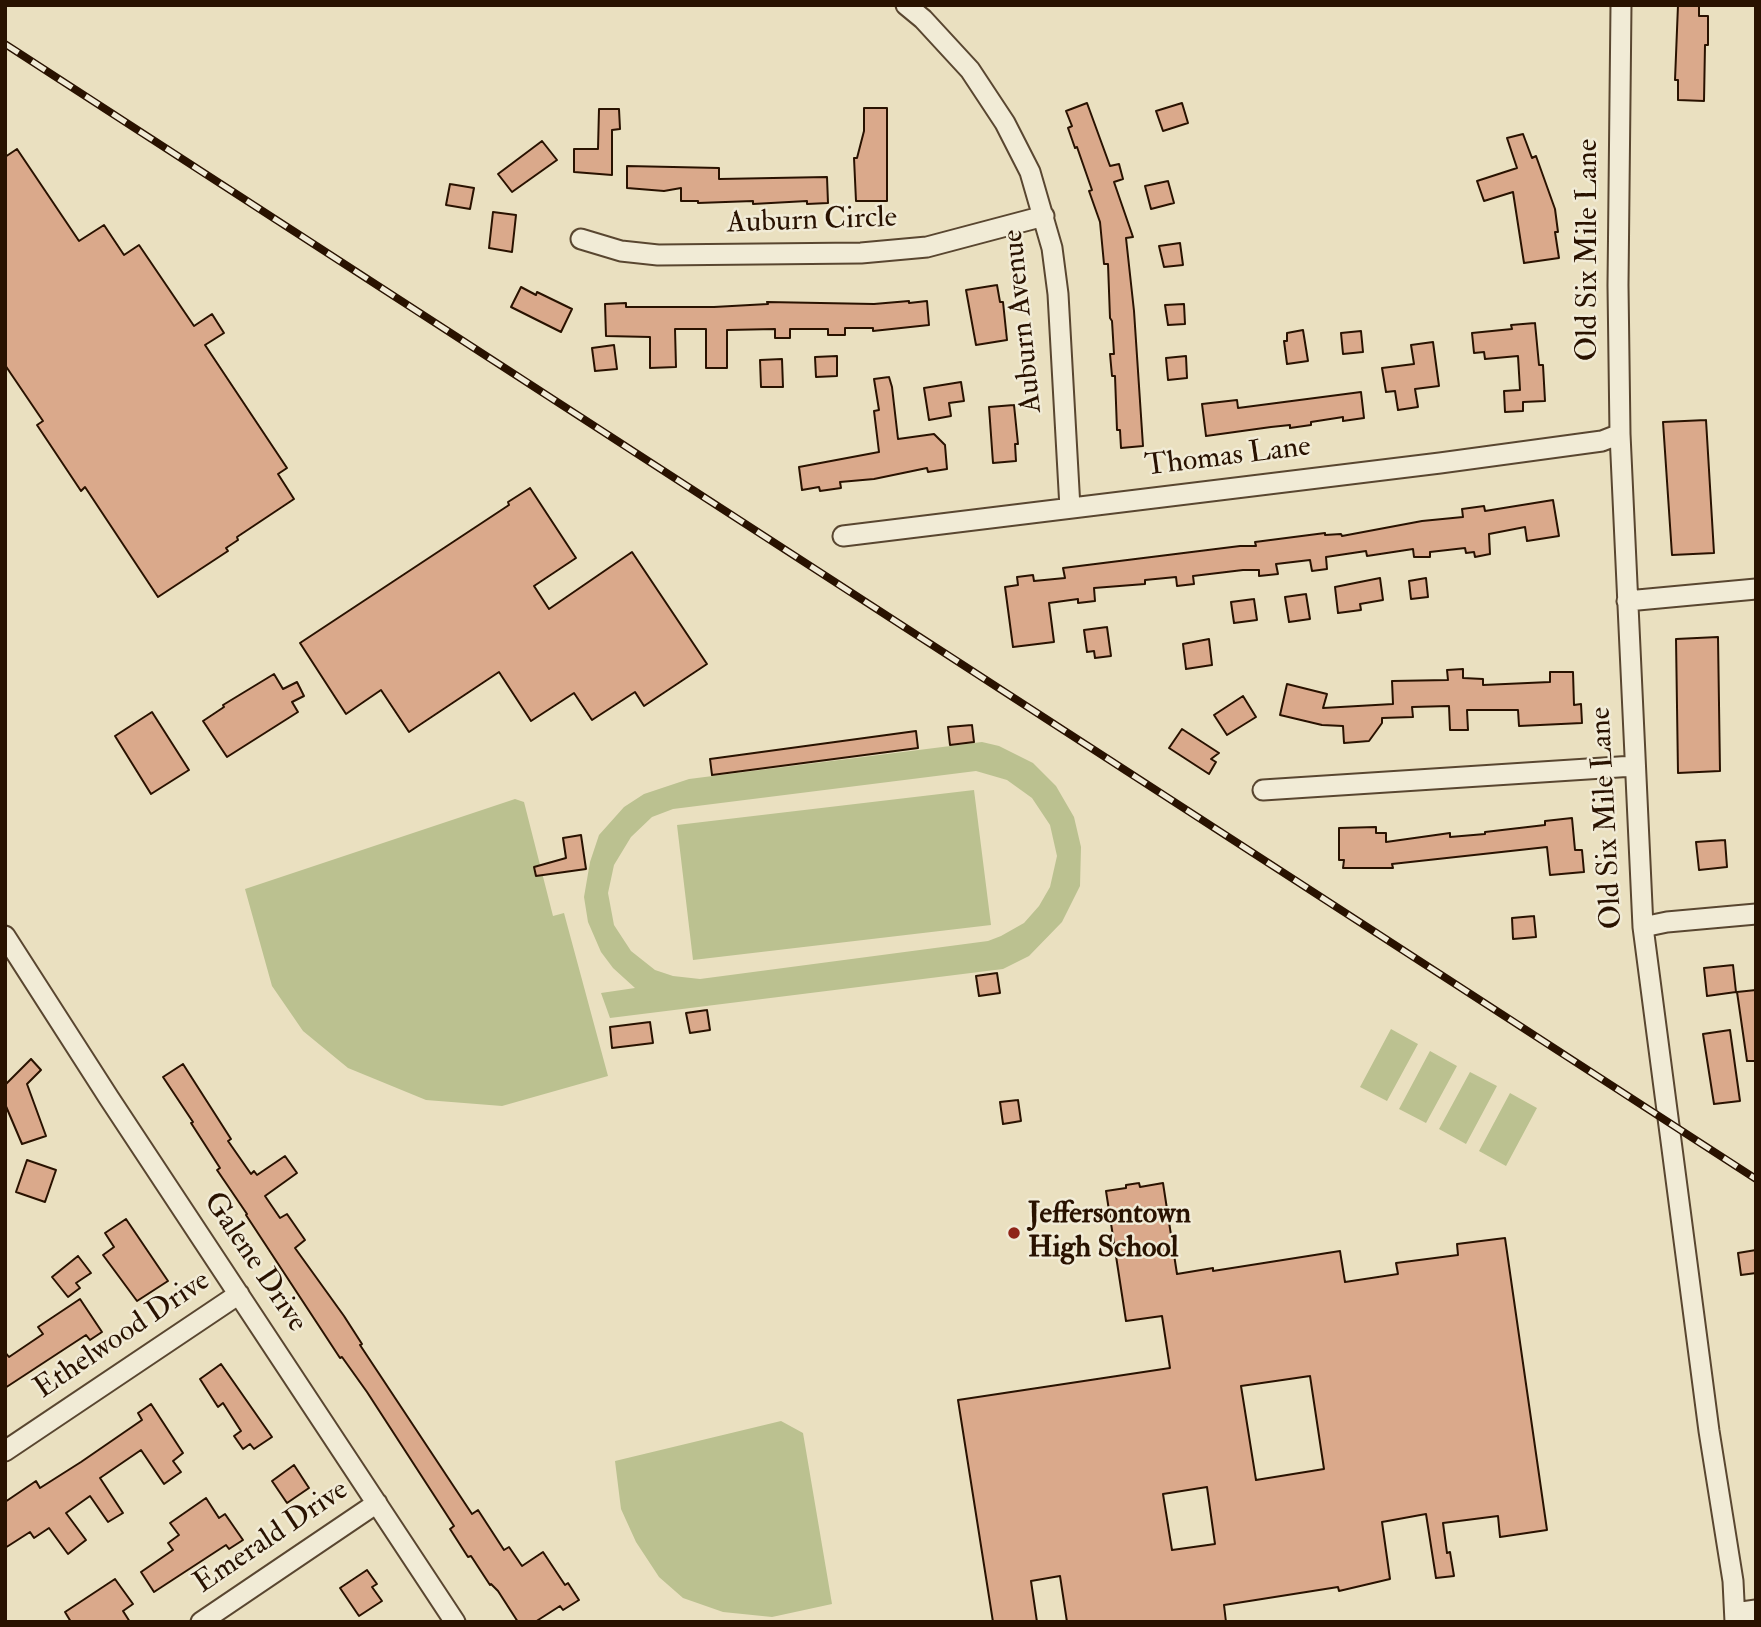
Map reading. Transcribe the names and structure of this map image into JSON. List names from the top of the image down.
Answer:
{
  "streets": {
    "street": [
      "Auburn Circle",
      "Old Six Mile Lane",
      "Auburn Avenue",
      "Thomas Lane",
      "Galene Drive",
      "Ethelwood Drive",
      "Emerald Drive"
    ]
  },
  "crossings": [
    ["Auburn Circle", "Auburn Avenue"],
    ["Old Six Mile Lane", "Thomas Lane"],
    ["Auburn Avenue", "Thomas Lane"],
    ["Galene Drive", "Ethelwood Drive"],
    ["Galene Drive", "Emerald Drive"]
  ],
  "places": ["Jeffersontown High School"]
}
